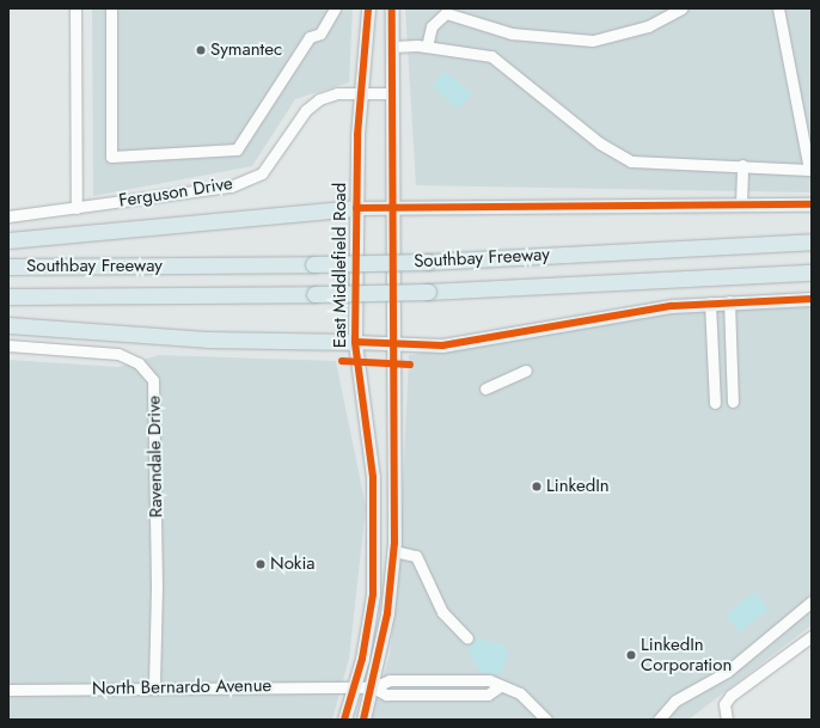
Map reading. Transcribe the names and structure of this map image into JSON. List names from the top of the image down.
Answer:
{
  "streets": {
    "highway": ["Southbay Freeway"],
    "main road": ["East Middlefield Road"],
    "street": ["Ferguson Drive", "Ravendale Drive", "North Bernardo Avenue"]
  },
  "crossings": [
    ["Ferguson Drive", "East Middlefield Road"],
    ["East Middlefield Road", "North Bernardo Avenue"],
    ["Ravendale Drive", "North Bernardo Avenue"]
  ],
  "places": [
    "Symantec",
    "LinkedIn",
    "Nokia",
    "LinkedIn Corporation"
  ]
}
